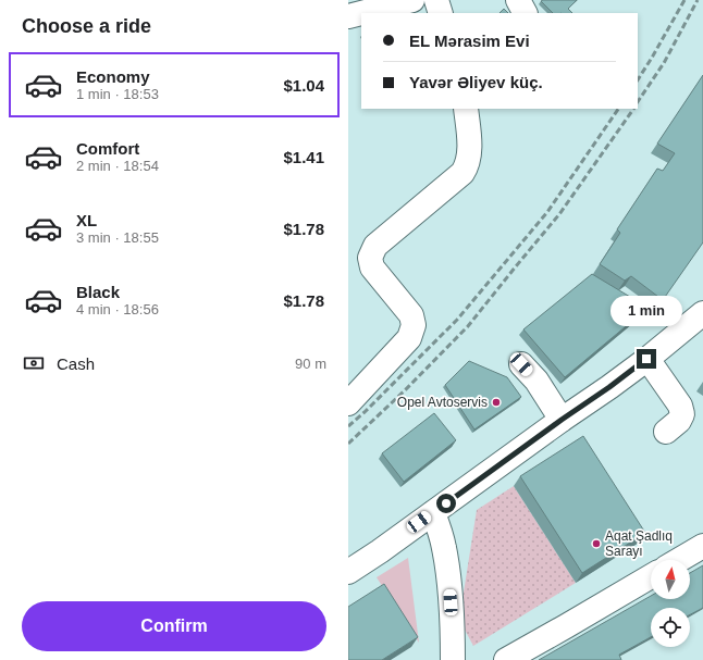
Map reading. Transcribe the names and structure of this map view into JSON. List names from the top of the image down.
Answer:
{
  "places": ["Opel Avtoservis", "Aqat Şadlıq Sarayı"],
  "north": "top",
  "page": {
    "heading": "Choose a ride",
    "banner": ["EL Mərasim Evi", "Yavər Əliyev küç."],
    "list": [
      {
        "name": "Economy",
        "note": "1 min · 18:53",
        "value": "$1.04"
      },
      {
        "name": "Comfort",
        "note": "2 min · 18:54",
        "value": "$1.41"
      },
      {
        "name": "XL",
        "note": "3 min · 18:55",
        "value": "$1.78"
      },
      {
        "name": "Black",
        "note": "4 min · 18:56",
        "value": "$1.78"
      }
    ],
    "bubble": "1 min",
    "pay": ["Cash", "90 m"],
    "buttons": "Confirm"
  }
}
